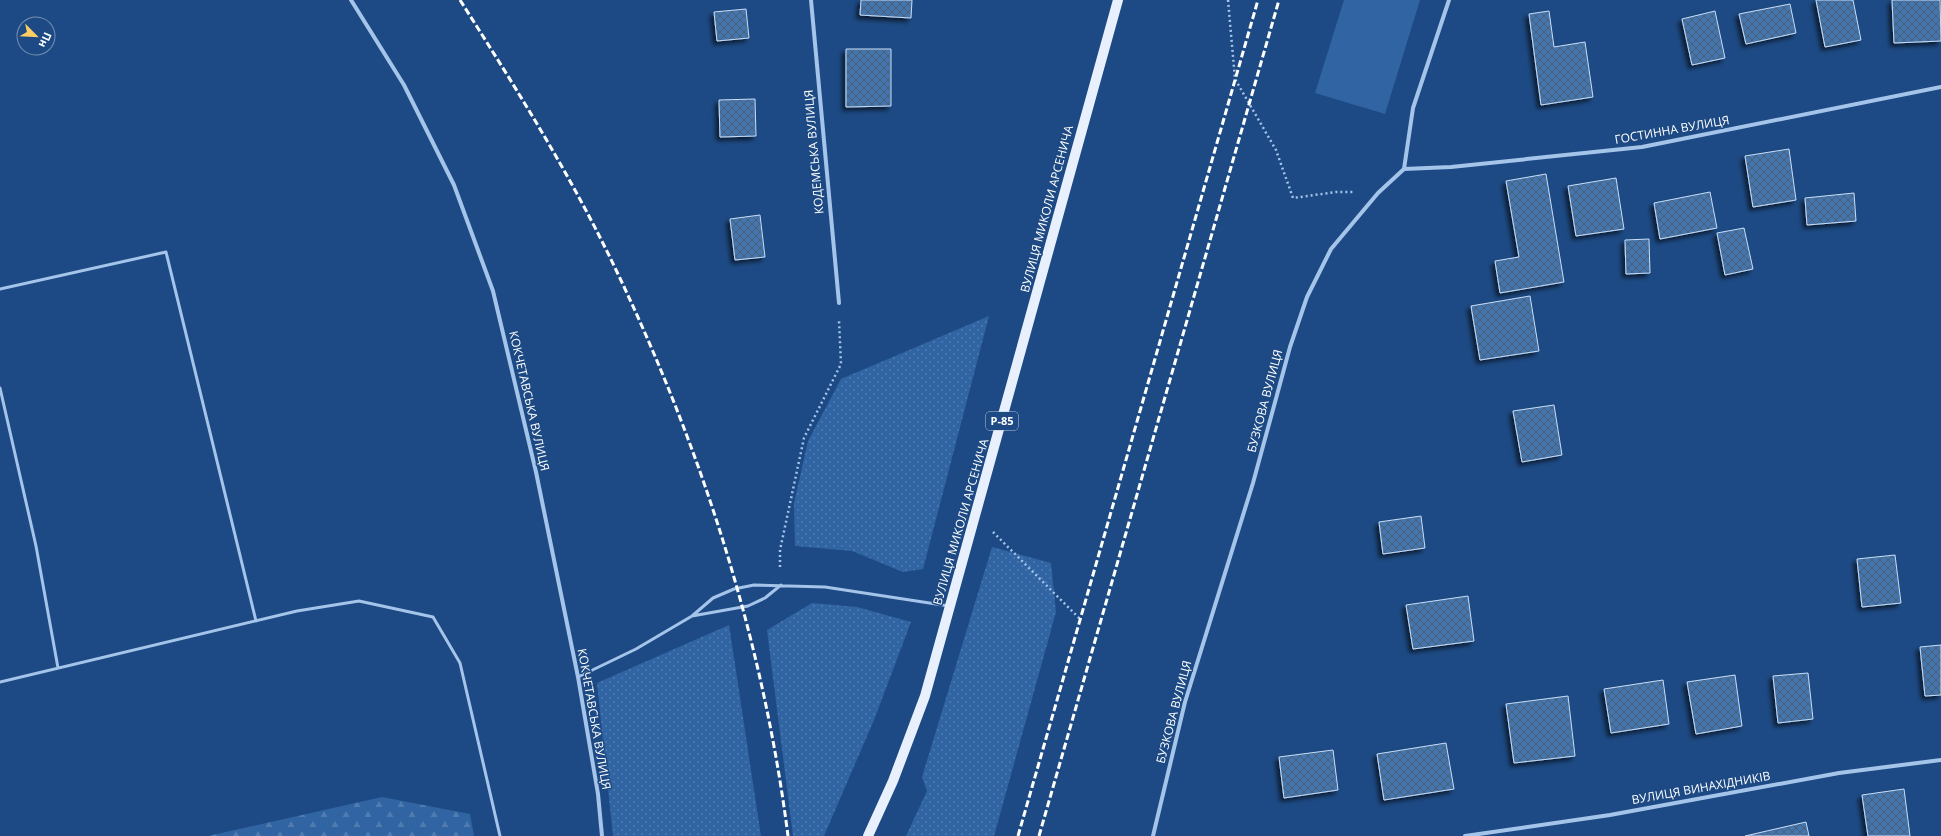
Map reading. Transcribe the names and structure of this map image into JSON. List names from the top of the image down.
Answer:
{
  "streets": {
    "main road": ["ВУЛИЦЯ МИКОЛИ АРСЕНИЧА", "Р-85"],
    "street": [
      "ГОСТИННА ВУЛИЦЯ",
      "КОДЕМСЬКА ВУЛИЦЯ",
      "КОКЧЕТАВСЬКА ВУЛИЦЯ",
      "БУЗКОВА ВУЛИЦЯ",
      "ВУЛИЦЯ ВИНАХІДНИКІВ"
    ]
  },
  "crossings": [
    ["ГОСТИННА ВУЛИЦЯ", "БУЗКОВА ВУЛИЦЯ"]
  ],
  "north": "bottom right"
}
